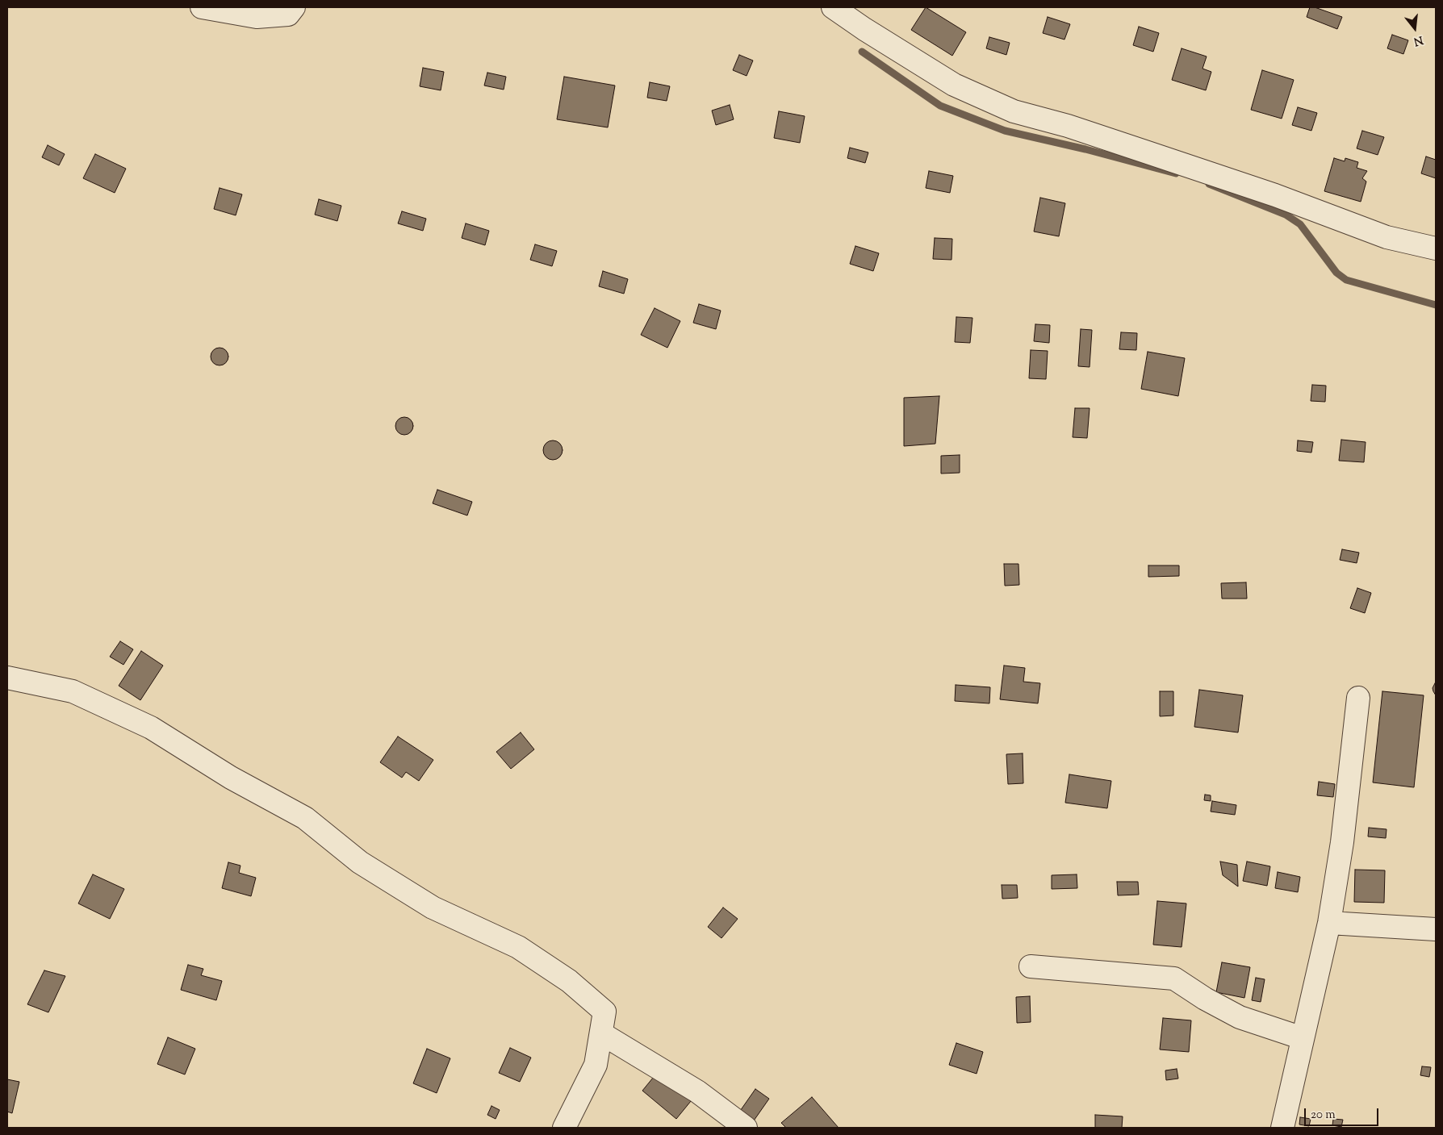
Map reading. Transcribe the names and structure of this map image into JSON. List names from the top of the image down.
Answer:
{
  "scale_bar": "20 m",
  "north": "bottom"
}
